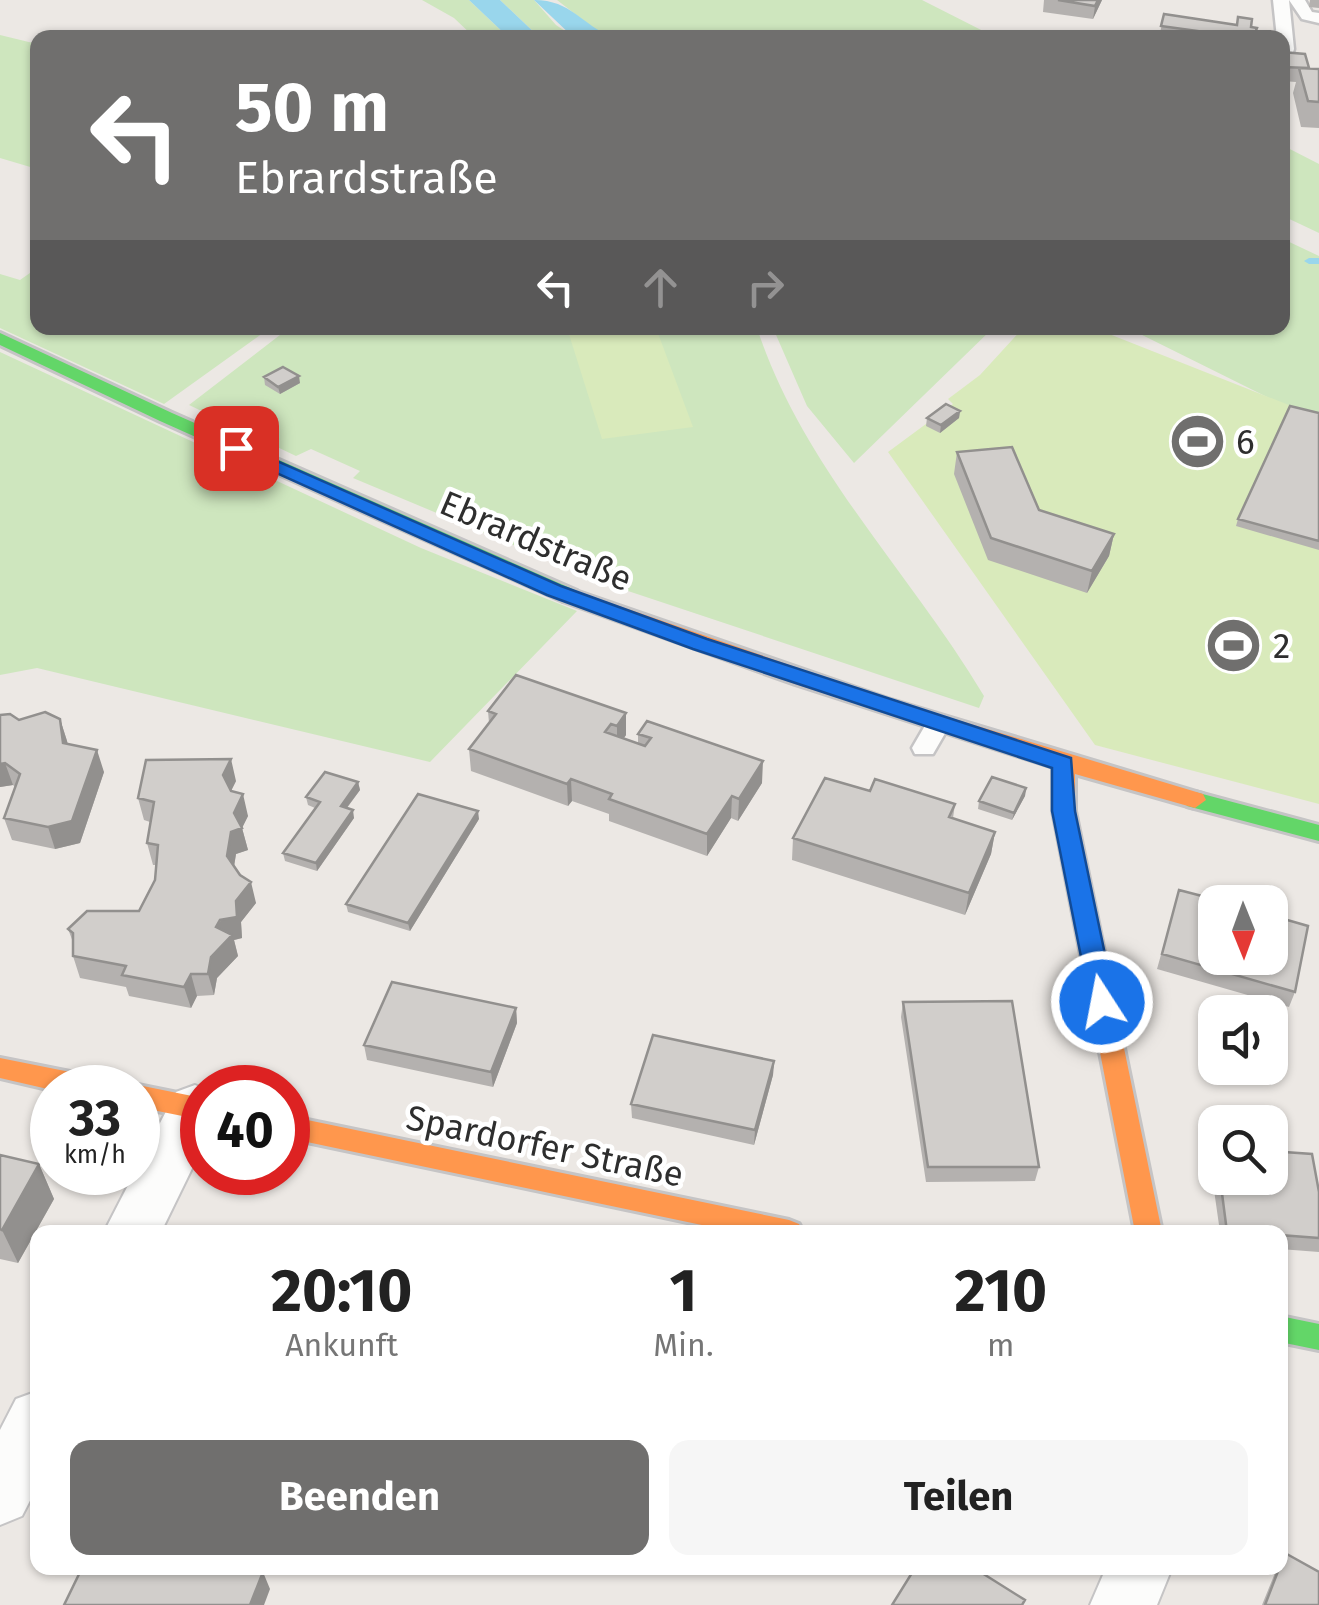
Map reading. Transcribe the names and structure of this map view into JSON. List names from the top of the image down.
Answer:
{
  "streets": {
    "street": ["Ebrardstraße", "Spardorfer Straße"]
  },
  "places": {
    "sports": ["6", "2"]
  },
  "north": "bottom",
  "page": {
    "turn": ["50 m", "Ebrardstraße"],
    "speed": "33 km/h",
    "limit": "40",
    "eta": [
      "20:10",
      "Ankunft",
      "1",
      "Min.",
      "210",
      "m"
    ],
    "buttons": ["Beenden", "Teilen"]
  }
}
